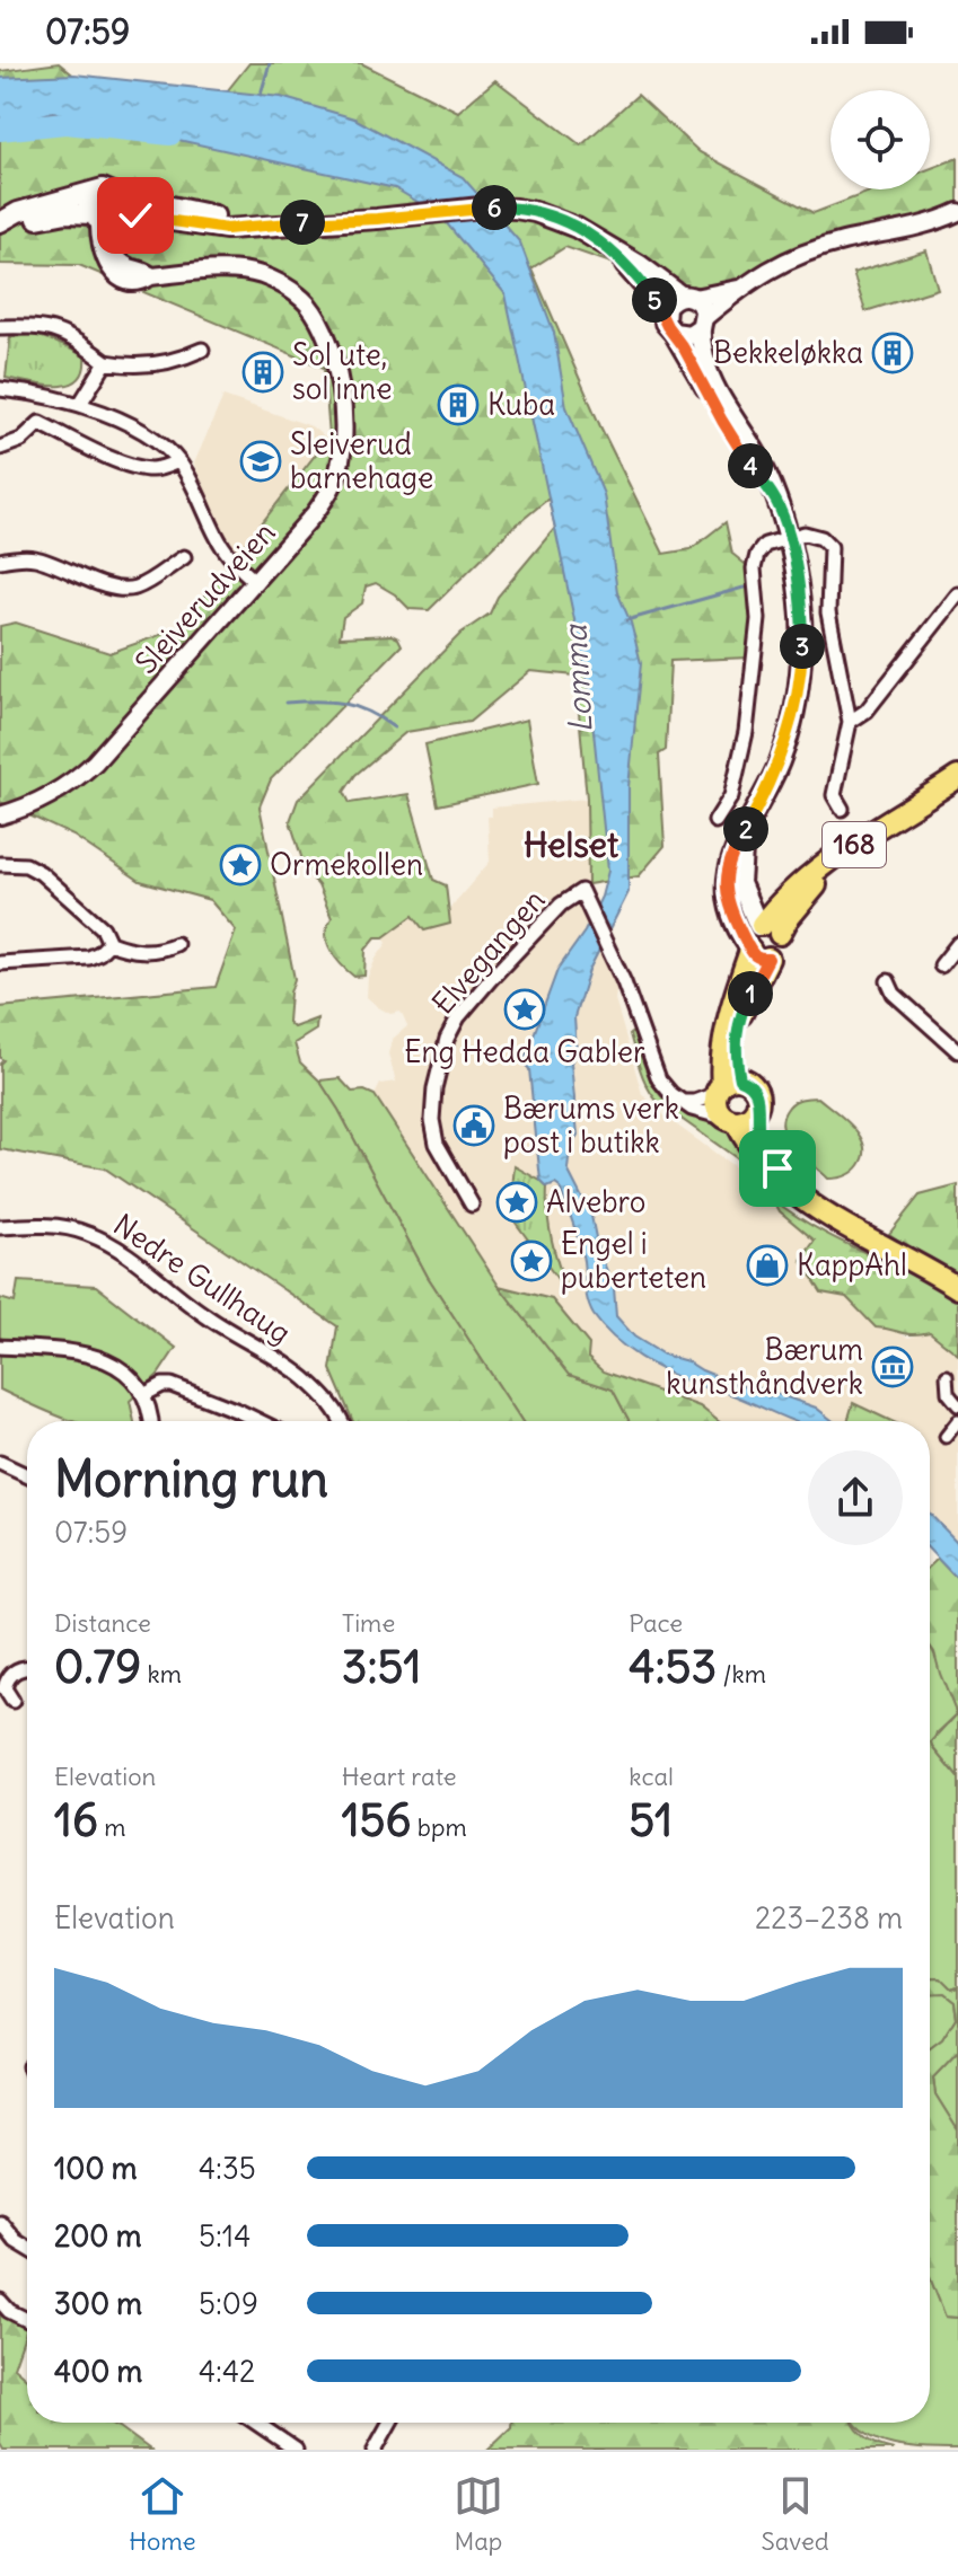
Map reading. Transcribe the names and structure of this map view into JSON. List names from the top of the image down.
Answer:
{
  "streets": {
    "main road": ["168"],
    "street": ["Sleiverudveien", "Elvegangen", "Nedre Gullhaug"]
  },
  "districts": ["Helset"],
  "water": ["Lomma"],
  "places": {
    "building": ["Bekkeløkka", "Sol ute, sol inne", "Kuba"],
    "school or university": ["Sleiverud barnehage"],
    "place": [
      "Ormekollen",
      "Eng Hedda Gabler",
      "Alvebro",
      "Engel i puberteten"
    ],
    "public building": ["Bærums verk post i butikk"],
    "shop": ["KappAhl"],
    "museum": ["Bærum kunsthåndverk"]
  },
  "page": {
    "status": "07:59",
    "pins": [
      "6",
      "7",
      "5",
      "4",
      "3",
      "2",
      "1"
    ],
    "heading": ["Morning run", "07:59"],
    "stats": [
      ["Distance", "0.79 km"],
      ["Time", "3:51"],
      ["Pace", "4:53 /km"],
      ["Elevation", "16 m"],
      ["Heart rate", "156 bpm"],
      ["kcal", "51"]
    ],
    "chart": ["Elevation", "223–238 m"],
    "list": [
      {
        "name": "100 m",
        "note": "4:35"
      },
      {
        "name": "200 m",
        "note": "5:14"
      },
      {
        "name": "300 m",
        "note": "5:09"
      },
      {
        "name": "400 m",
        "note": "4:42"
      }
    ],
    "tabs": ["Home", "Map", "Saved"]
  }
}
